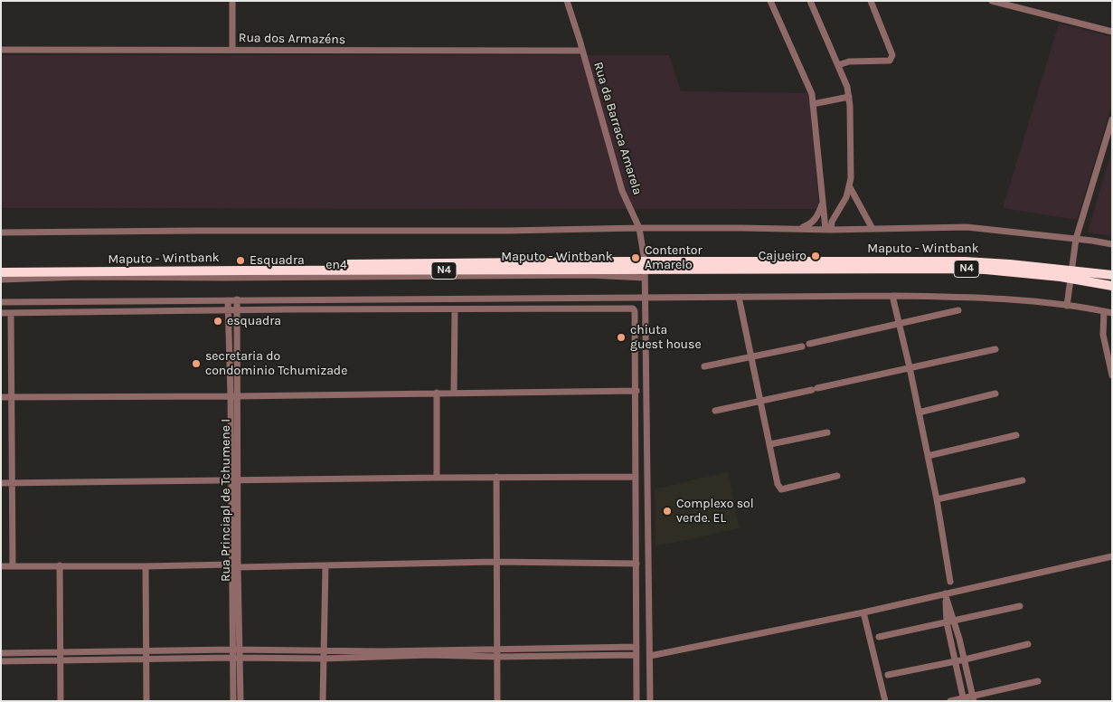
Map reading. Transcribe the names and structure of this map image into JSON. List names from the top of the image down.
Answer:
{
  "streets": {
    "highway": ["Maputo - Wintbank", "N4"],
    "street": [
      "Rua dos Armazéns",
      "Rua da Barraca Amarela",
      "en4",
      "Rua Princiapl de Tchumene I"
    ]
  },
  "crossings": [
    ["Rua dos Armazéns", "Rua da Barraca Amarela"],
    ["Rua da Barraca Amarela", "Maputo - Wintbank"],
    ["Rua da Barraca Amarela", "en4"],
    ["Maputo - Wintbank", "en4"]
  ],
  "places": [
    "Cajueiro",
    "Contentor Amarelo",
    "Esquadra",
    "esquadra",
    "chiuta guest house",
    "secretaria do condominio Tchumizade",
    "Complexo sol verde. EL"
  ]
}
